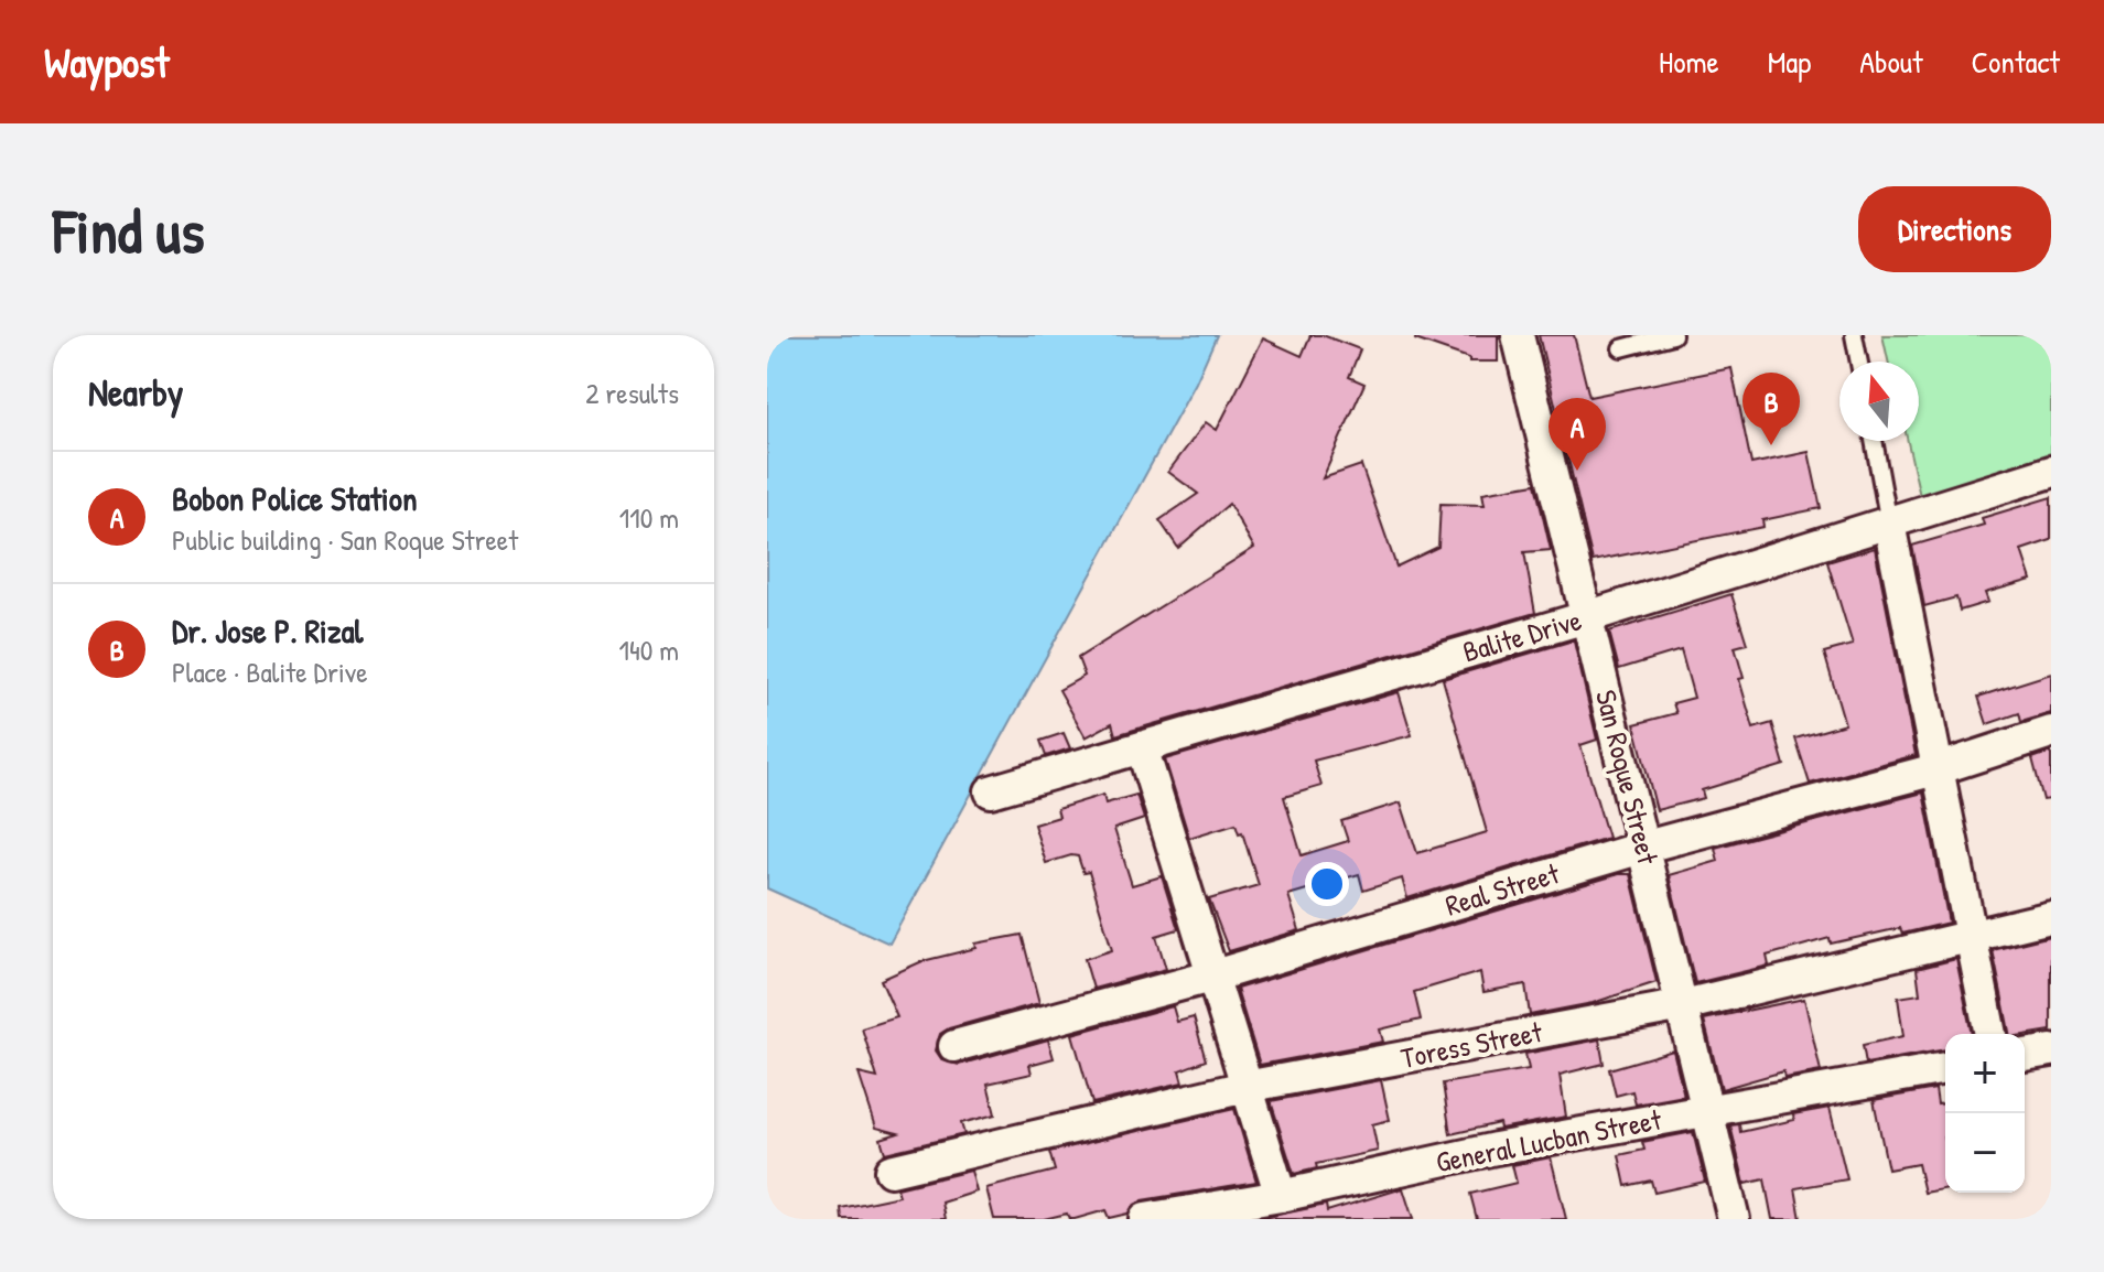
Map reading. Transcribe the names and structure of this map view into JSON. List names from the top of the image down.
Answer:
{
  "streets": {
    "street": [
      "Balite Drive",
      "San Roque Street",
      "Real Street",
      "Toress Street",
      "General Lucban Street"
    ]
  },
  "crossings": [
    ["Balite Drive", "San Roque Street"],
    ["San Roque Street", "Real Street"],
    ["San Roque Street", "Toress Street"],
    ["San Roque Street", "General Lucban Street"]
  ],
  "north": "top",
  "page": {
    "header": "Waypost",
    "nav": [
      "Home",
      "Map",
      "About",
      "Contact"
    ],
    "buttons": "Directions",
    "title": "Find us",
    "heading": ["Nearby", "2 results"],
    "pins": ["B", "A"],
    "list": [
      {
        "mark": "A",
        "name": "Bobon Police Station",
        "note": "Public building · San Roque Street",
        "value": "110 m"
      },
      {
        "mark": "B",
        "name": "Dr. Jose P. Rizal",
        "note": "Place · Balite Drive",
        "value": "140 m"
      }
    ],
    "map_buttons": ["+", "−"]
  }
}
